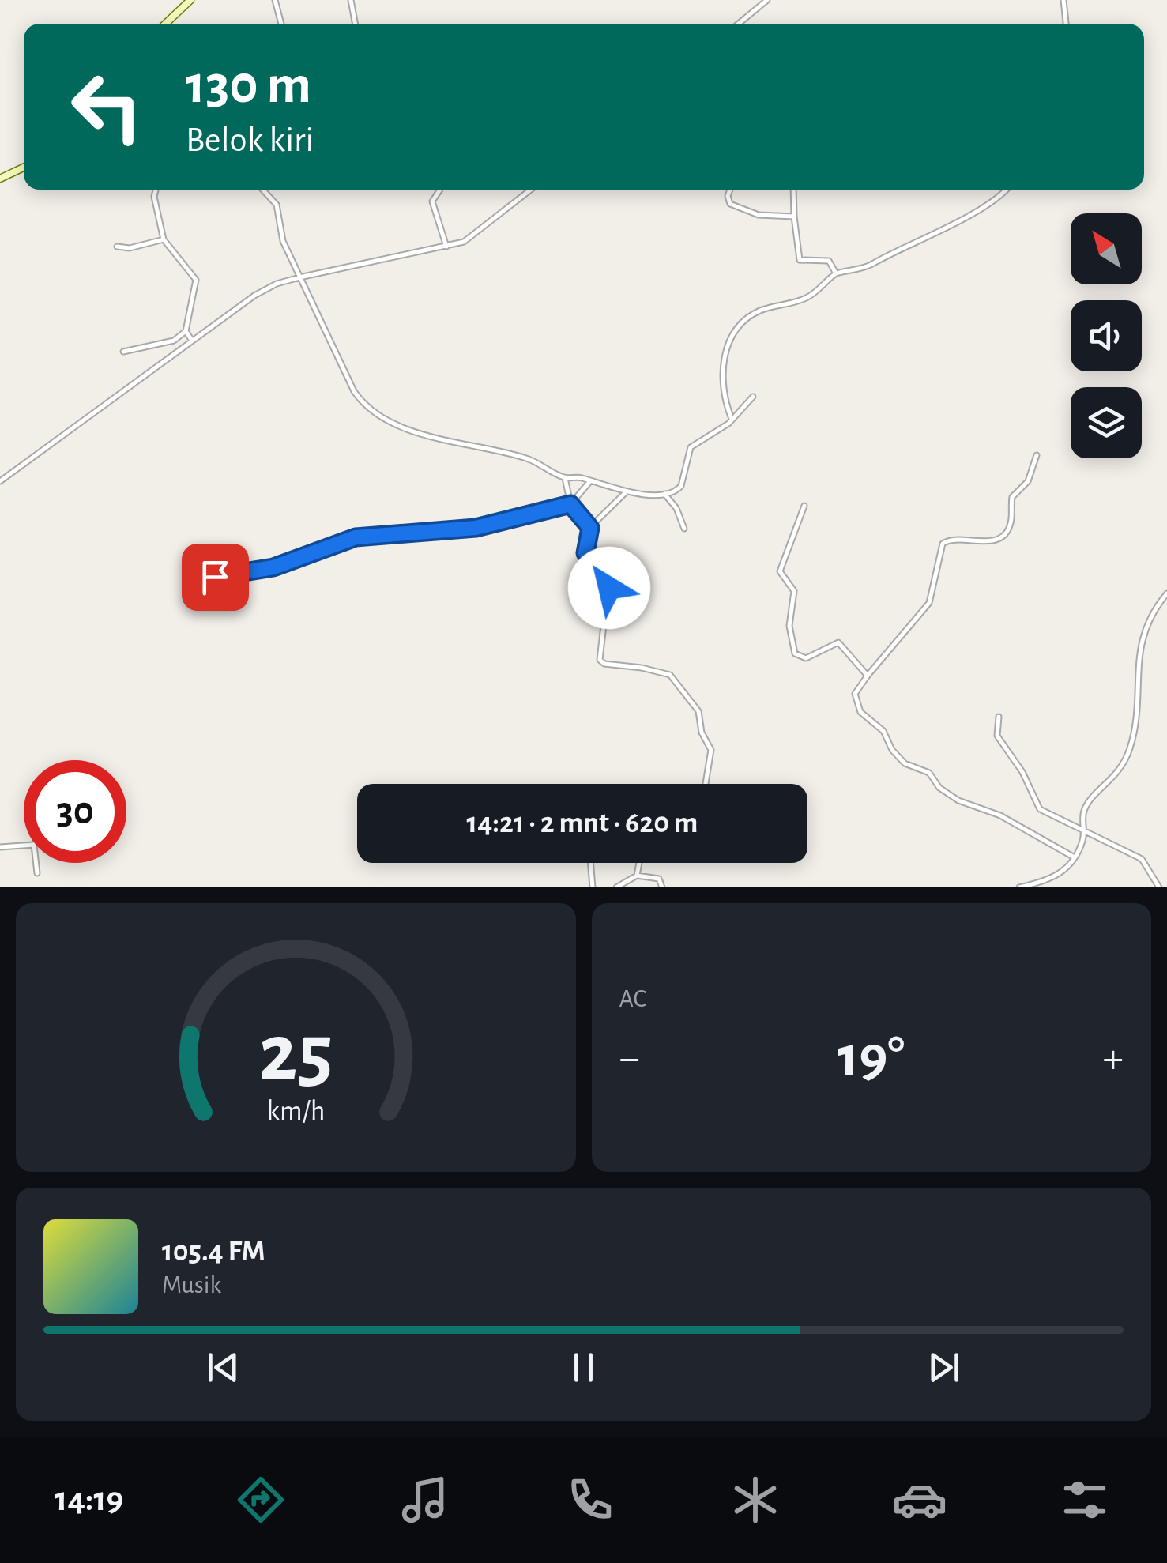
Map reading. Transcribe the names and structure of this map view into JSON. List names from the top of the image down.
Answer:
{
  "north": "top left",
  "page": {
    "turn": ["130 m", "Belok kiri"],
    "limit": "30",
    "trip": "14:21 · 2 mnt · 620 m",
    "tile": "AC",
    "heat": ["−", "19°", "+"],
    "song": ["105.4 FM", "Musik"],
    "tabs": "14:19",
    "gauge": ["25", "km/h"]
  }
}
